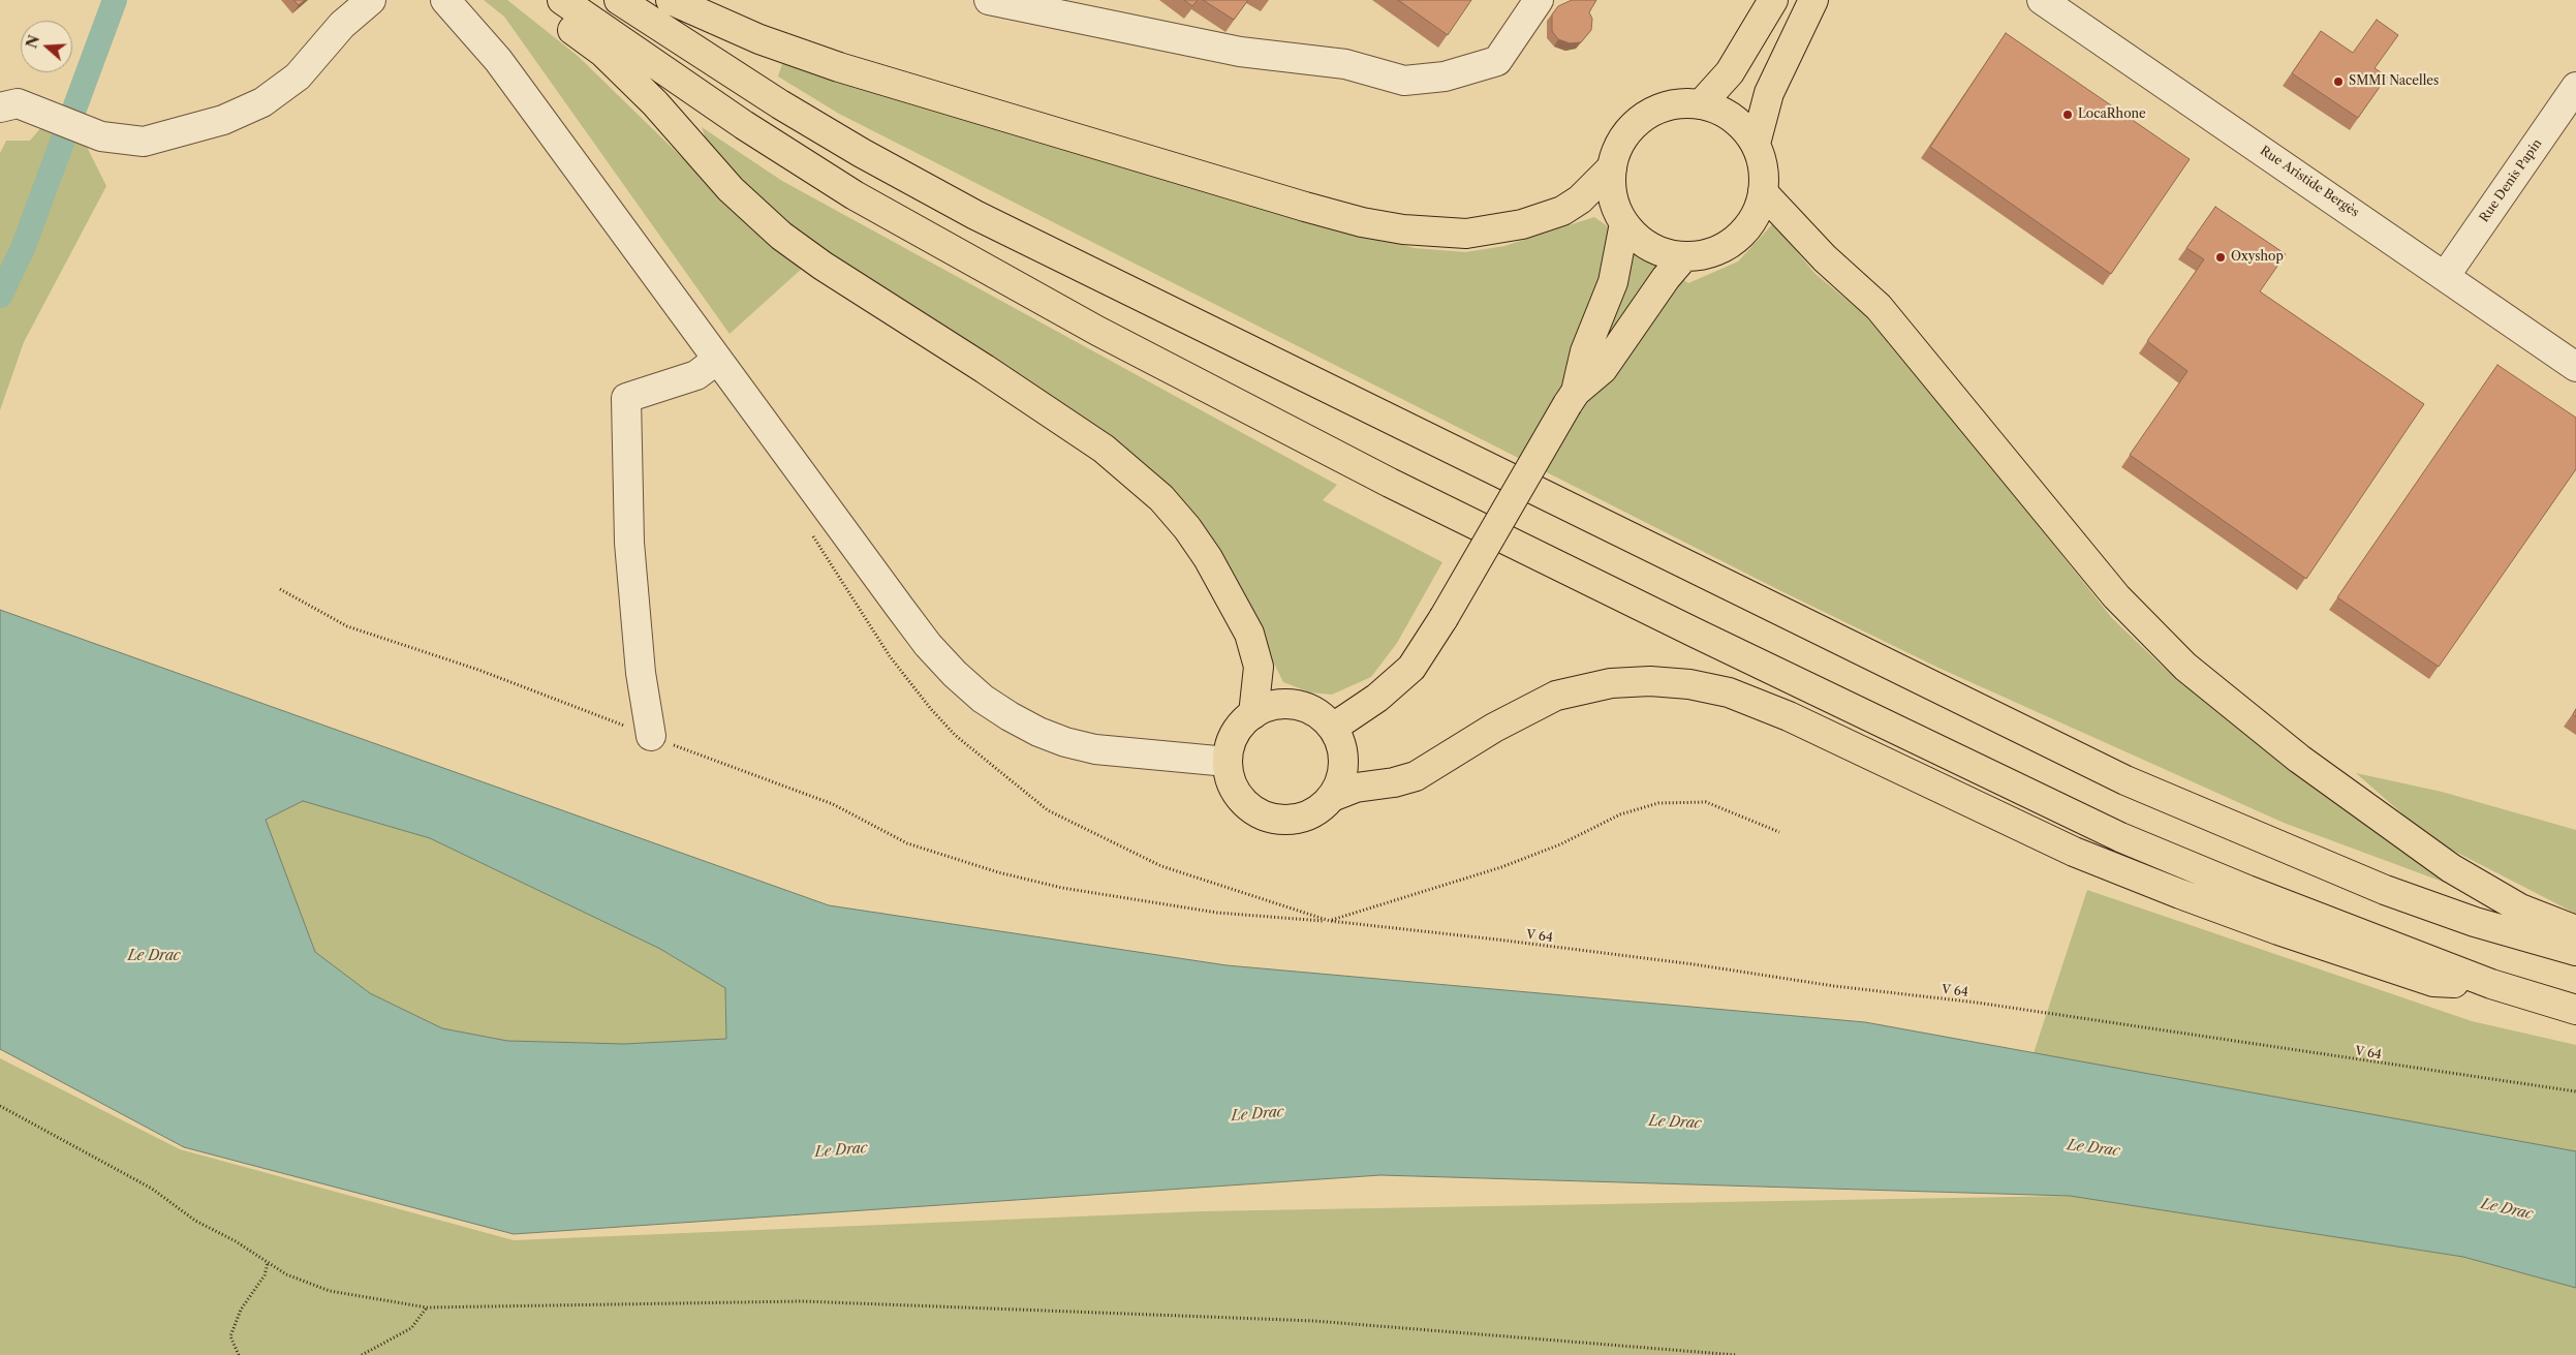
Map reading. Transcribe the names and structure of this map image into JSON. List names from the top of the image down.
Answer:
{
  "streets": {
    "street": ["Rue Denis Papin", "Rue Aristide Bergès"],
    "path": ["V 64"]
  },
  "crossings": [
    ["Rue Denis Papin", "Rue Aristide Bergès"]
  ],
  "water": ["Le Drac"],
  "places": ["SMMI Nacelles", "LocaRhone", "Oxyshop"],
  "north": "left"
}
